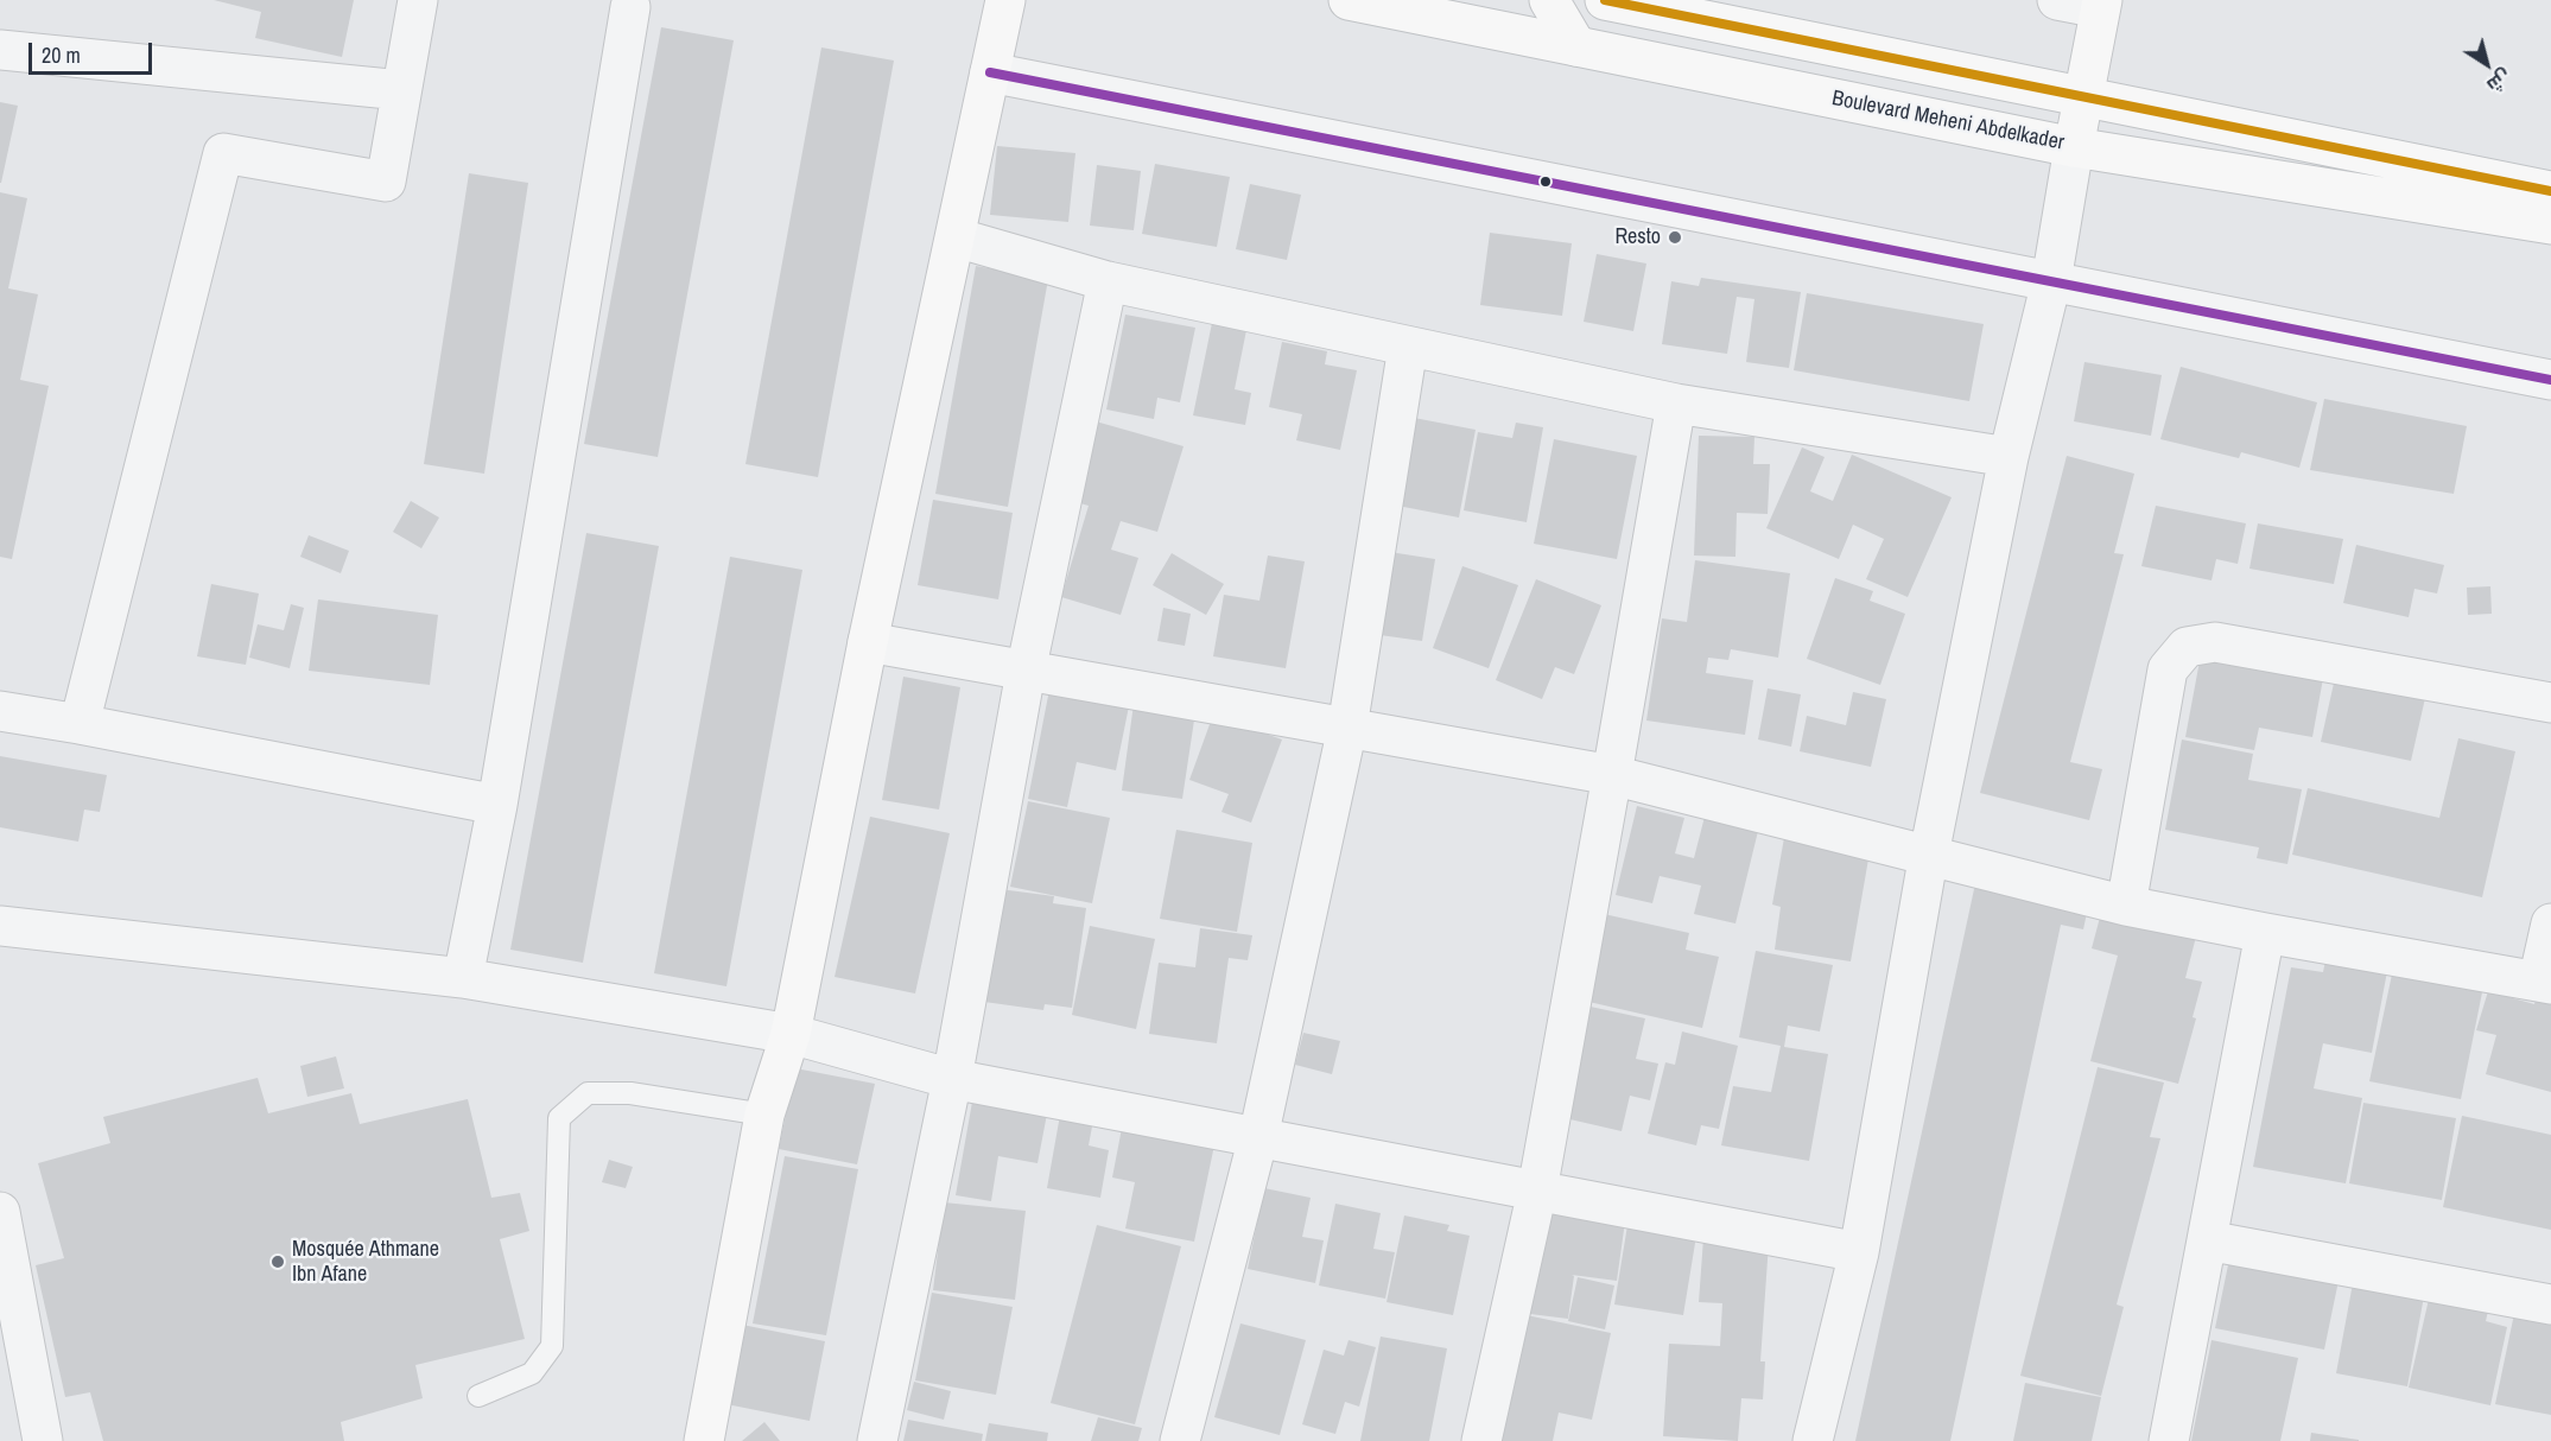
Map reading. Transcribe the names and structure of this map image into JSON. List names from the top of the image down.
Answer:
{
  "streets": {
    "main road": ["Boulevard Meheni Abdelkader"]
  },
  "places": ["Resto", "Mosquée Athmane Ibn Afane"],
  "scale_bar": "20 m",
  "north": "bottom right"
}
